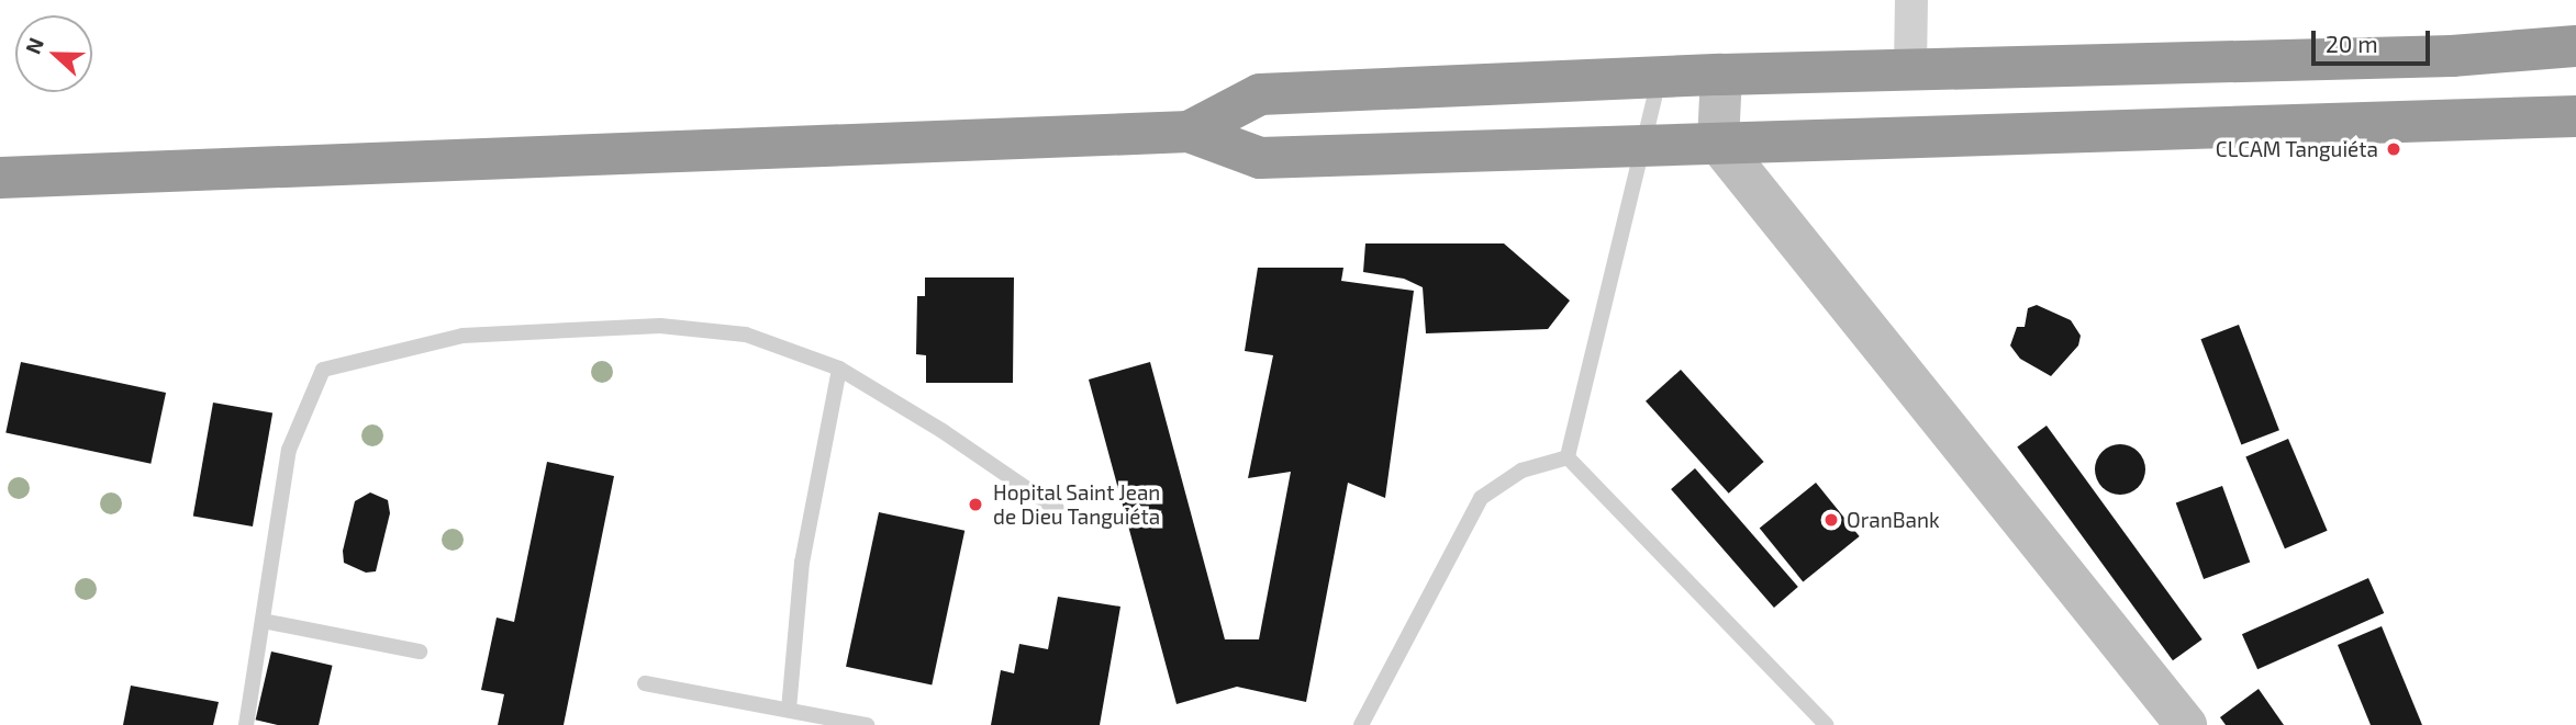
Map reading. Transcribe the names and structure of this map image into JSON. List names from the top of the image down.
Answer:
{
  "places": ["CLCAM Tanguiéta", "Hopital Saint Jean de Dieu Tanguiéta", "OranBank"],
  "scale_bar": "20 m",
  "north": "left"
}
